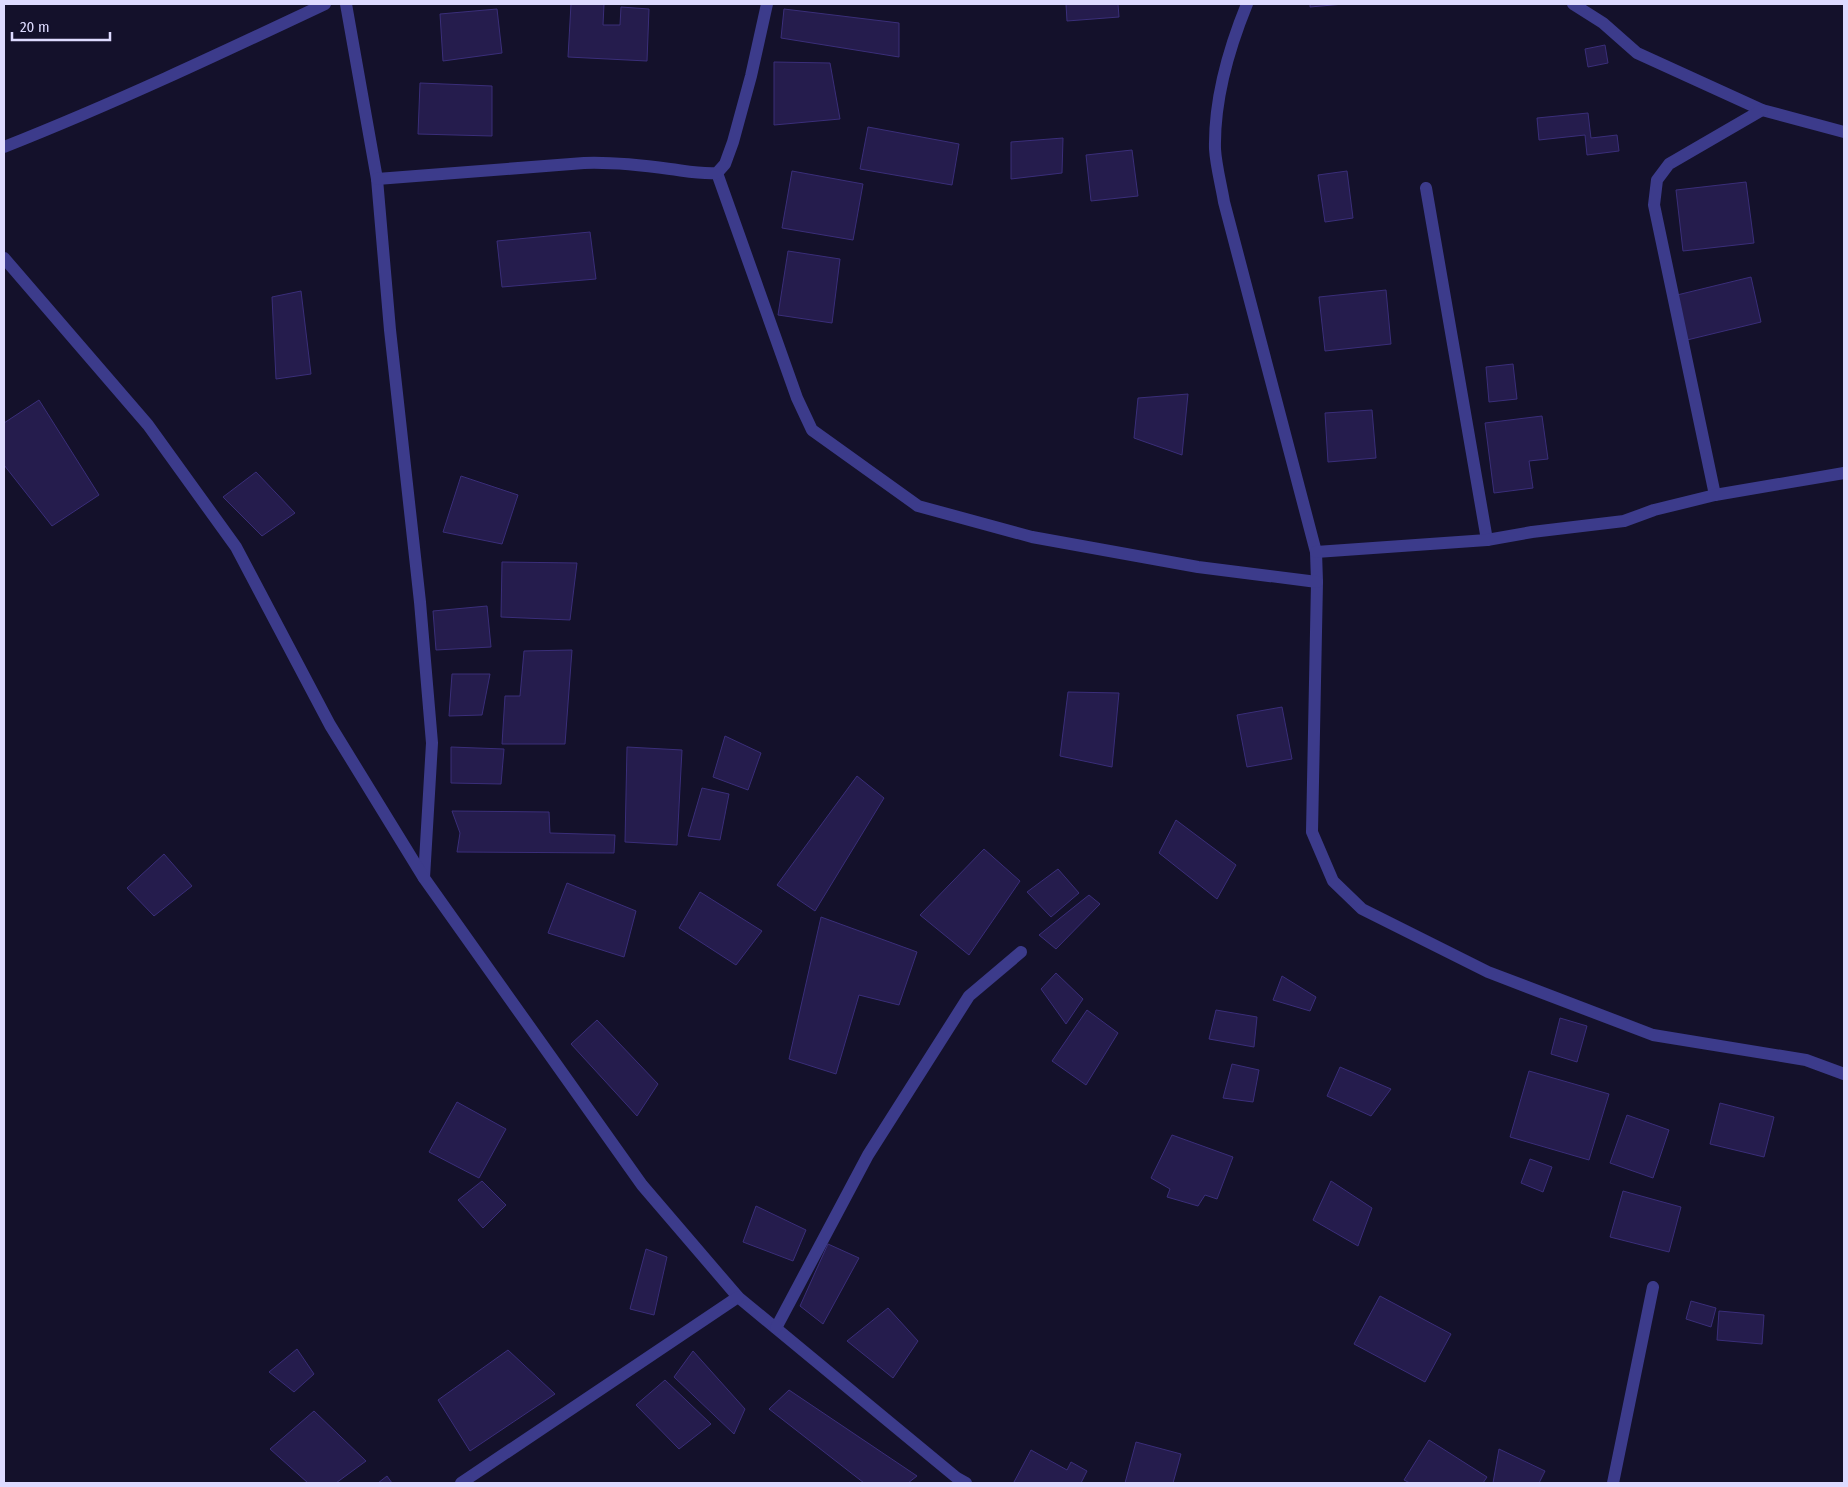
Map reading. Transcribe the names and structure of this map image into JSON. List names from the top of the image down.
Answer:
{
  "scale_bar": "20 m"
}
